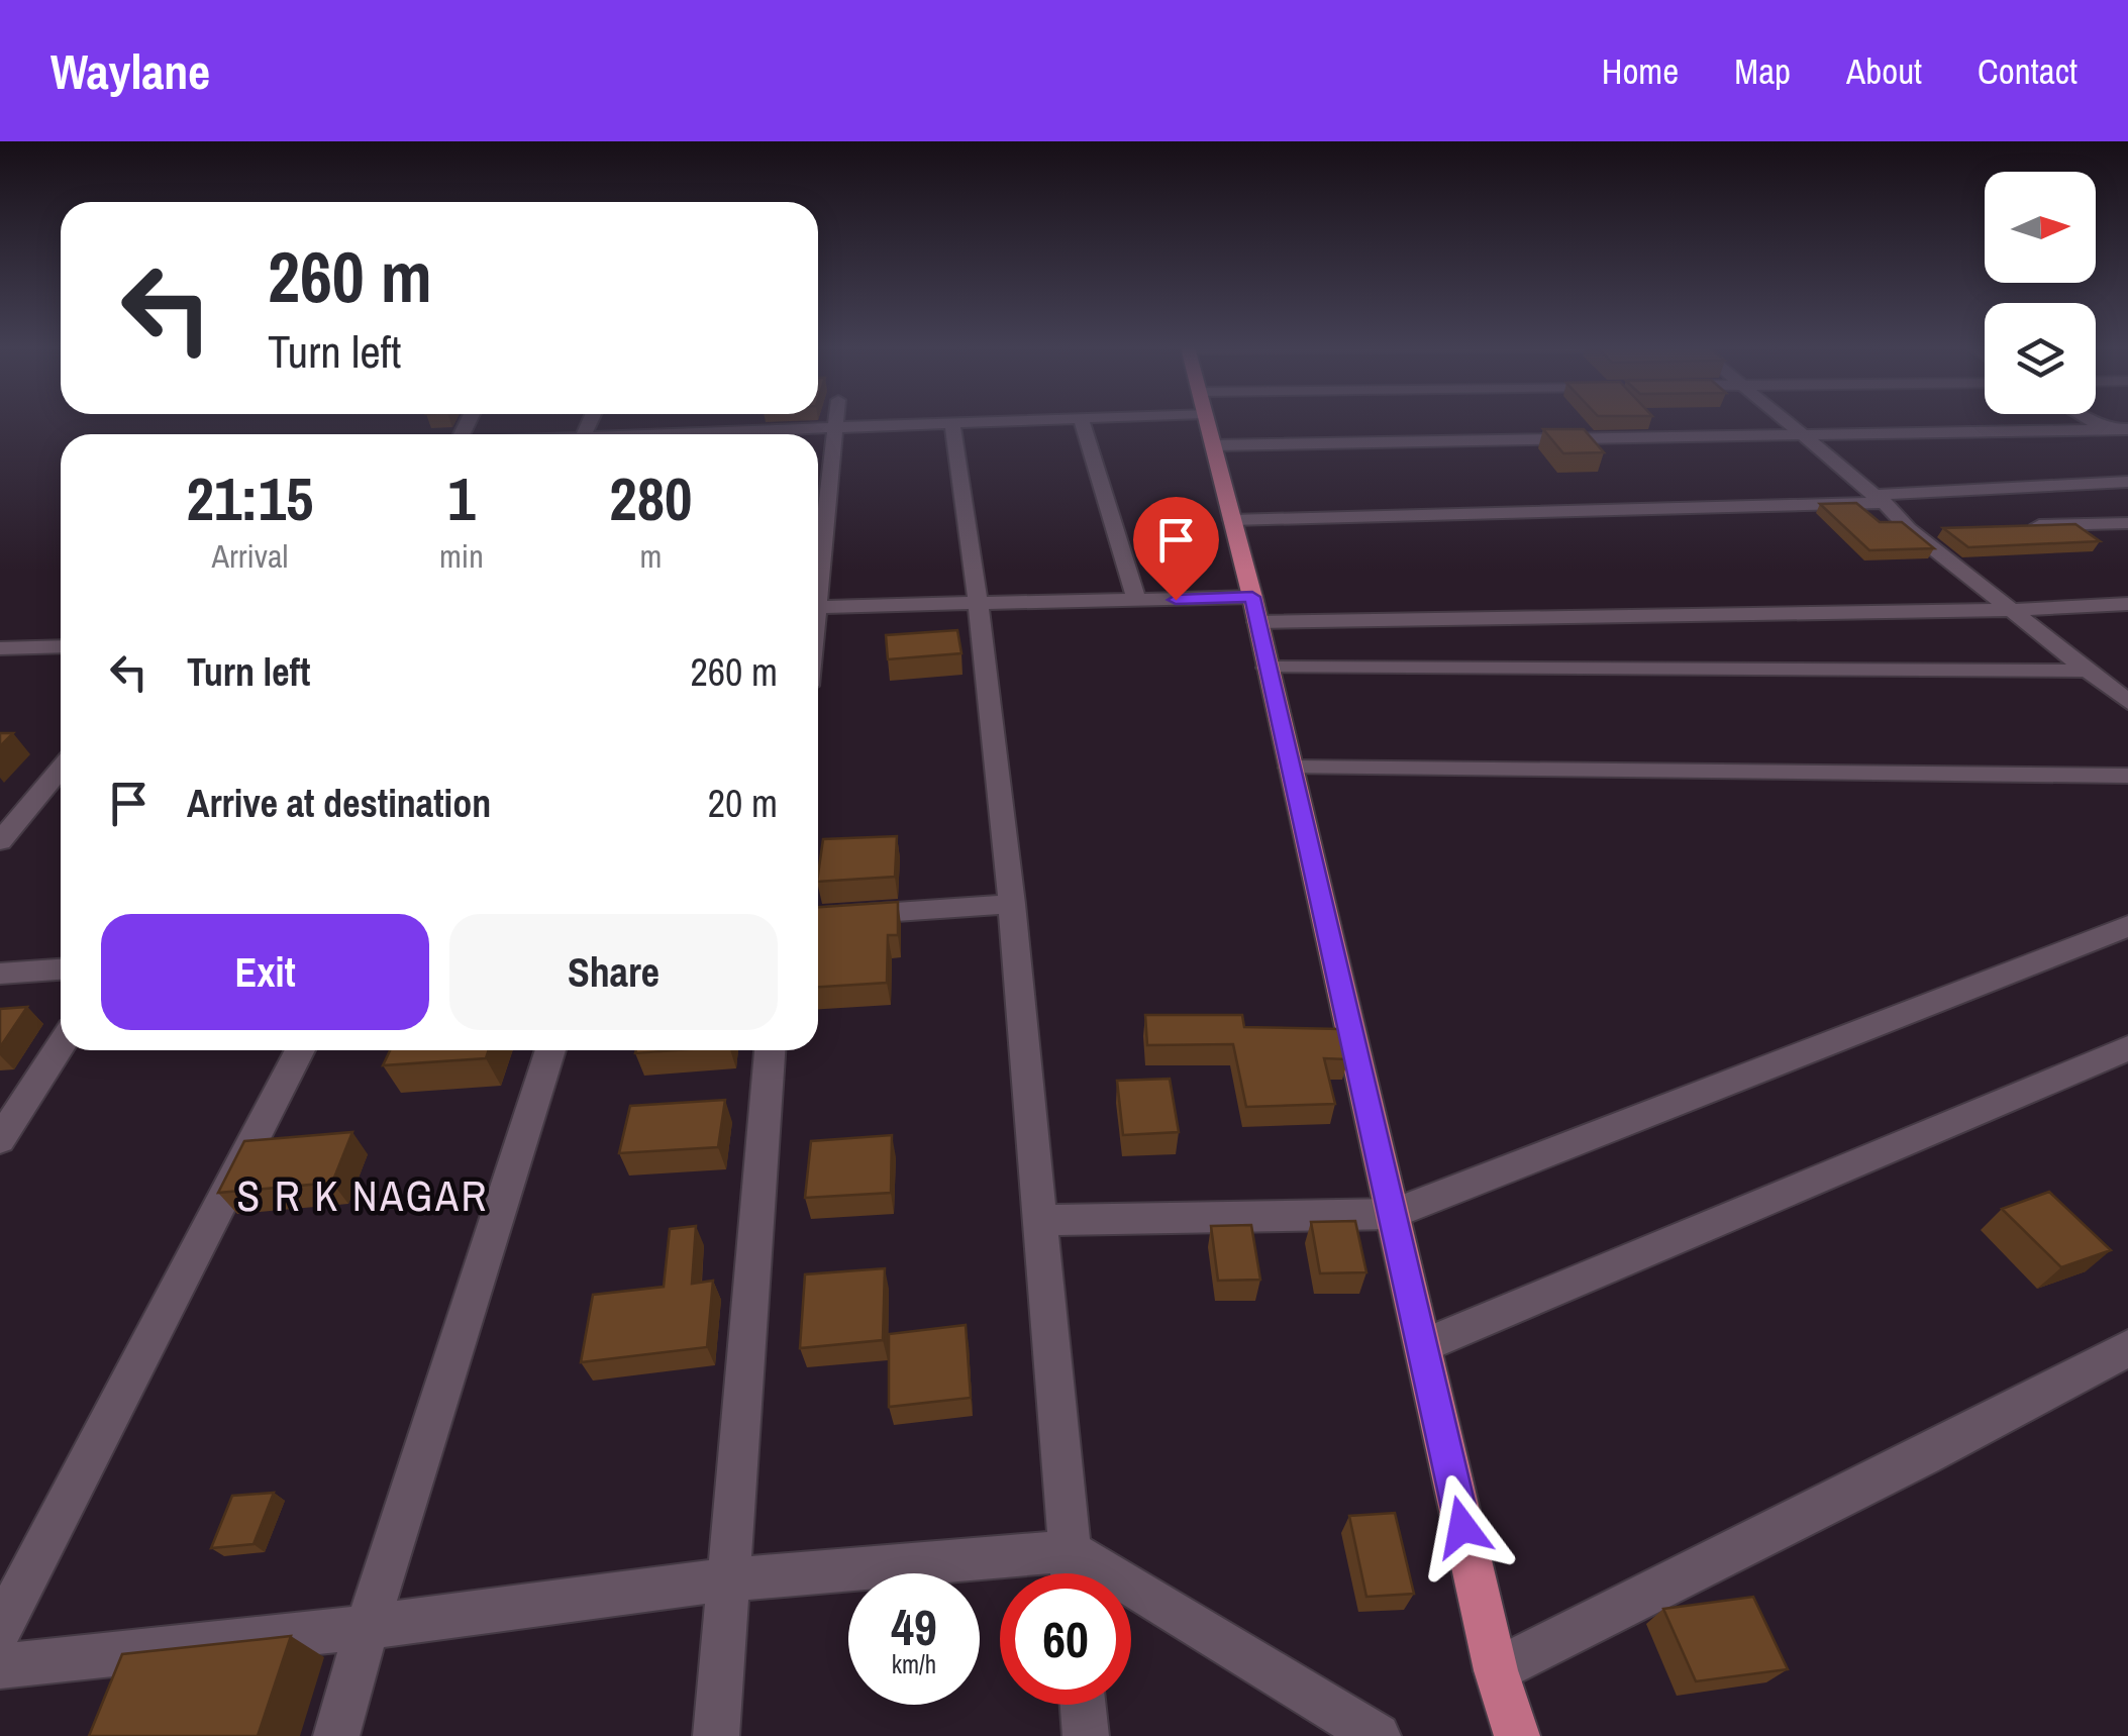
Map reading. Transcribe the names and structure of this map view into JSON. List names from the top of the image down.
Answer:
{
  "districts": ["S R K NAGAR"],
  "north": "right",
  "page": {
    "header": "Waylane",
    "nav": [
      "Home",
      "Map",
      "About",
      "Contact"
    ],
    "turn": ["260 m", "Turn left"],
    "eta": [
      "21:15",
      "Arrival",
      "1",
      "min",
      "280",
      "m"
    ],
    "list": [
      {
        "name": "Turn left",
        "value": "260 m"
      },
      {
        "name": "Arrive at destination",
        "value": "20 m"
      }
    ],
    "buttons": ["Exit", "Share"],
    "speed": "49 km/h",
    "limit": "60"
  }
}
